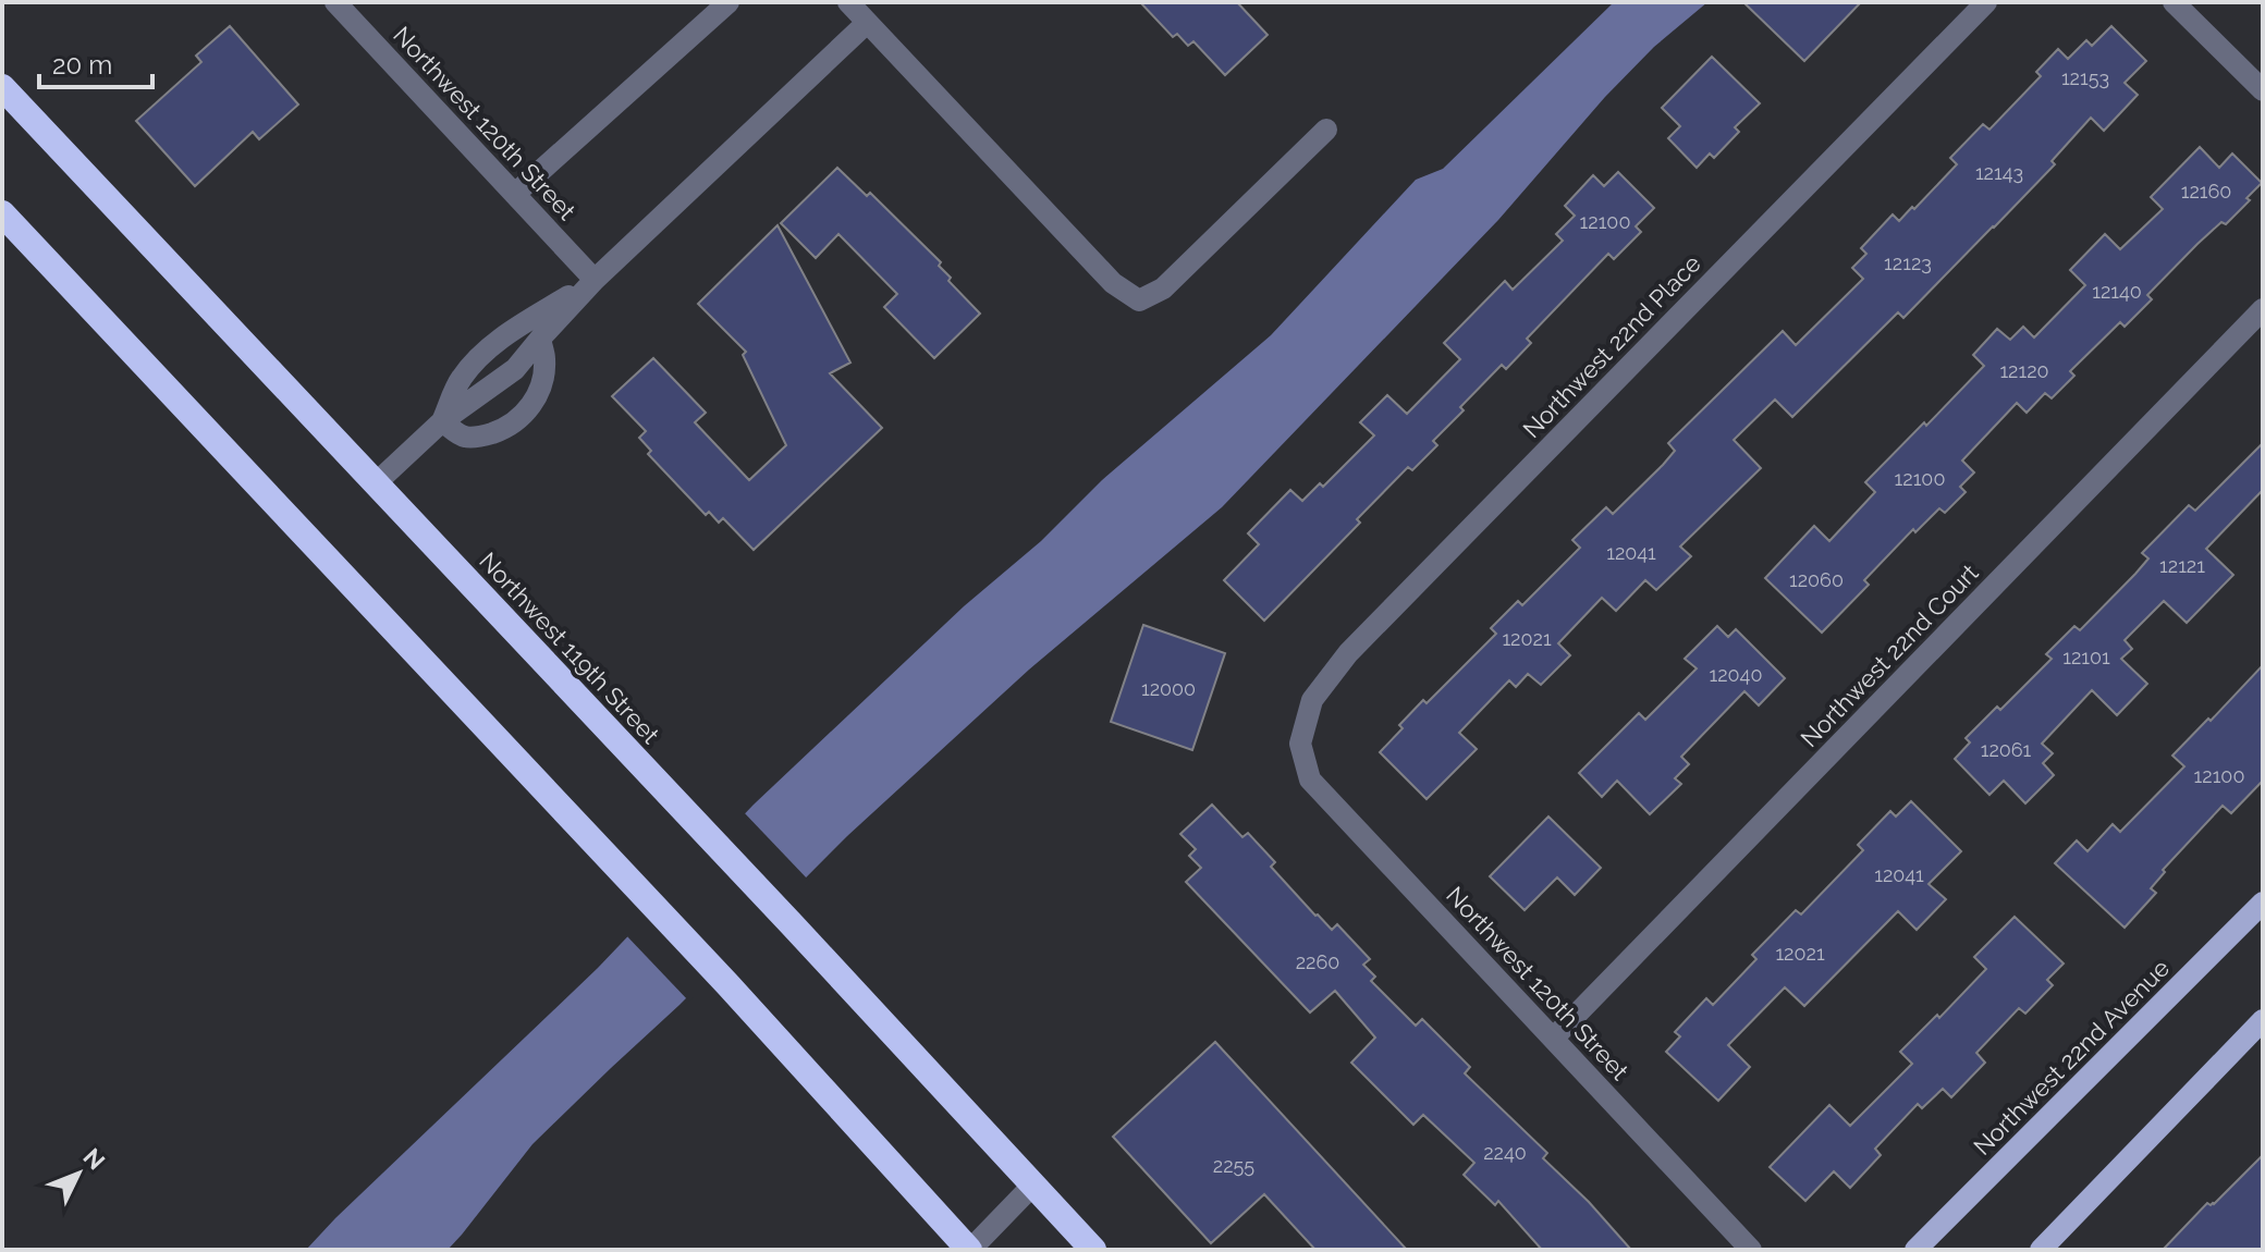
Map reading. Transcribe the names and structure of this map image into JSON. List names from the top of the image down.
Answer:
{
  "streets": {
    "highway": ["Northwest 119th Street"],
    "main road": ["Northwest 22nd Avenue"],
    "street": ["Northwest 120th Street", "Northwest 22nd Place", "Northwest 22nd Court"]
  },
  "crossings": [
    ["Northwest 120th Street", "Northwest 22nd Place"],
    ["Northwest 120th Street", "Northwest 22nd Court"]
  ],
  "house_numbers": [
    "12153",
    "12143",
    "12160",
    "12100",
    "12123",
    "12140",
    "12120",
    "12100",
    "12041",
    "12121",
    "12060",
    "12021",
    "12101",
    "12040",
    "12000",
    "12061",
    "12100",
    "12041",
    "12021",
    "2260",
    "2240",
    "2255"
  ],
  "scale_bar": "20 m",
  "north": "top right"
}
